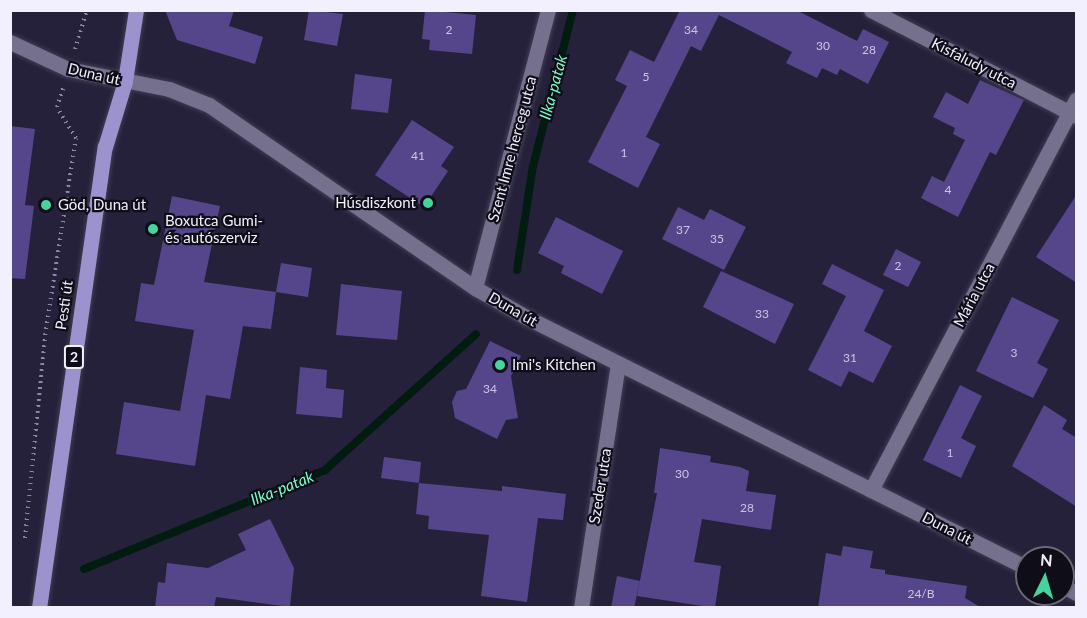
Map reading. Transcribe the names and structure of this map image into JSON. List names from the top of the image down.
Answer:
{
  "streets": {
    "main road": ["Pesti út", "2"],
    "street": [
      "Kisfaludy utca",
      "Duna út",
      "Szent Imre herceg utca",
      "Mária utca",
      "Szeder utca"
    ]
  },
  "crossings": [
    ["Kisfaludy utca", "Mária utca"],
    ["Duna út", "Szent Imre herceg utca"],
    ["Duna út", "Mária utca"],
    ["Duna út", "Pesti út"],
    ["Duna út", "Szeder utca"]
  ],
  "water": ["Ilka-patak"],
  "places": [
    "Húsdiszkont",
    "Göd, Duna út",
    "Boxutca Gumi- és autószerviz",
    "Imi's Kitchen"
  ],
  "house_numbers": [
    "2",
    "34",
    "30",
    "28",
    "5",
    "1",
    "41",
    "4",
    "37",
    "35",
    "2",
    "33",
    "3",
    "31",
    "34",
    "1",
    "30",
    "28",
    "24/B"
  ],
  "north": "top"
}
